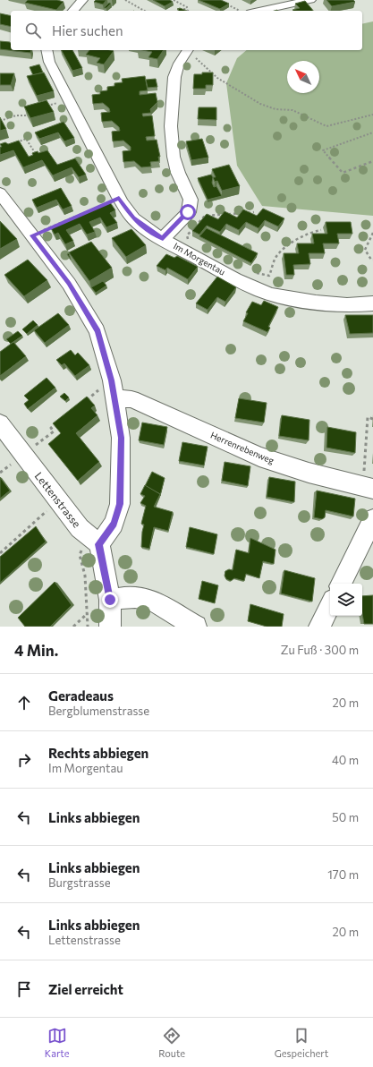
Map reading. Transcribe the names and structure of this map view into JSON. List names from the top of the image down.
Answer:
{
  "streets": {
    "street": ["Im Morgentau", "Herrenrebenweg", "Lettenstrasse"]
  },
  "north": "top left",
  "page": {
    "search": "Hier suchen",
    "heading": ["4 Min.", "Zu Fuß · 300 m"],
    "list": [
      ["Geradeaus", "Bergblumenstrasse", "20 m"],
      ["Rechts abbiegen", "Im Morgentau", "40 m"],
      ["Links abbiegen", "50 m"],
      ["Links abbiegen", "Burgstrasse", "170 m"],
      ["Links abbiegen", "Lettenstrasse", "20 m"],
      "Ziel erreicht"
    ],
    "nav": ["Karte", "Route", "Gespeichert"]
  }
}
